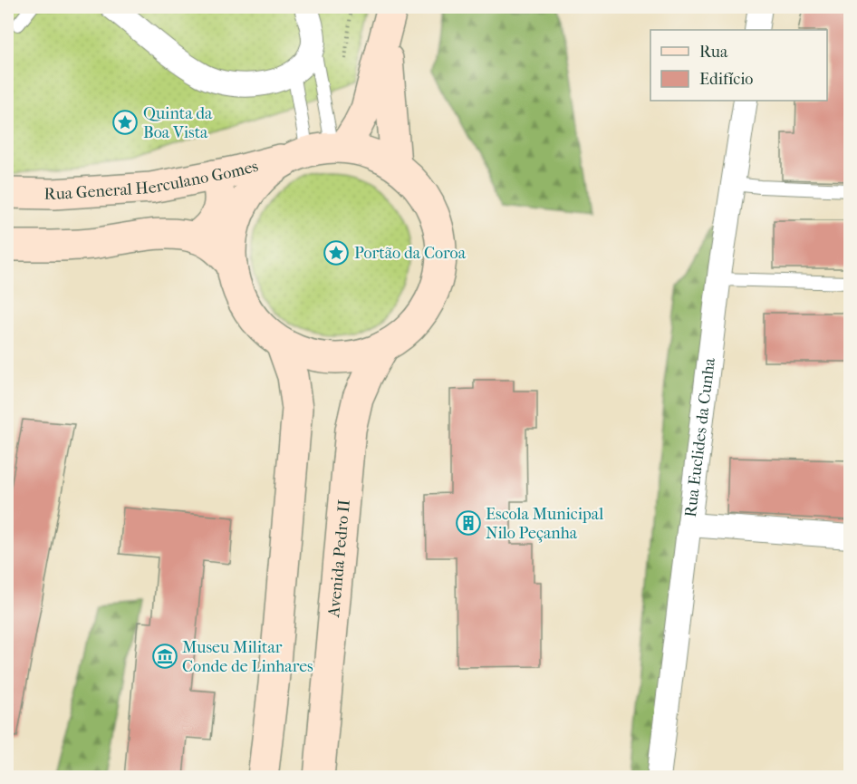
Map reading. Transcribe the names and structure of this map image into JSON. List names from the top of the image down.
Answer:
{
  "streets": {
    "main road": ["Rua General Herculano Gomes", "Avenida Pedro II"],
    "street": ["Rua Euclides da Cunha"]
  },
  "crossings": [
    ["Rua General Herculano Gomes", "Avenida Pedro II"]
  ],
  "places": {
    "place": ["Quinta da Boa Vista", "Portão da Coroa"],
    "building": ["Escola Municipal Nilo Peçanha"],
    "museum": ["Museu Militar Conde de Linhares"]
  },
  "legend": ["Rua", "Edifício"]
}
